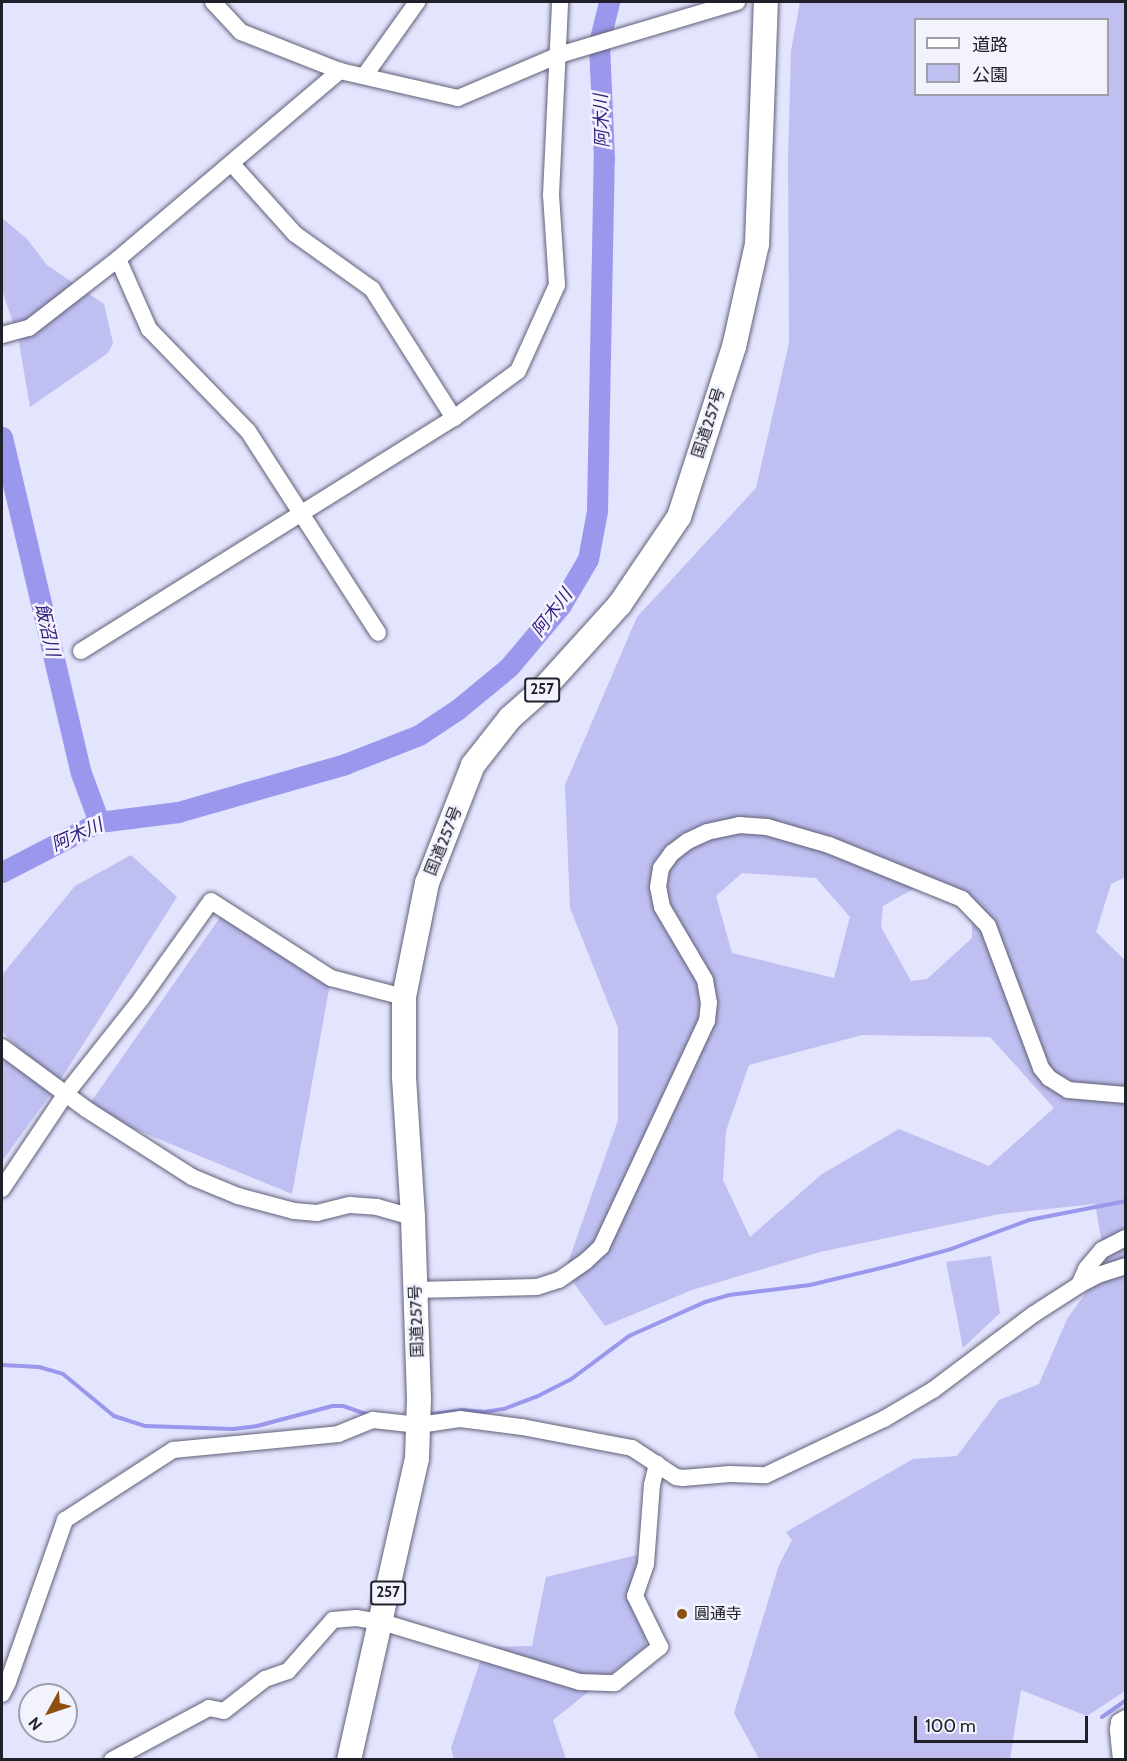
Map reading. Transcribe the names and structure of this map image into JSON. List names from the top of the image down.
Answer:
{
  "streets": {
    "highway": ["国道257号", "257"]
  },
  "water": ["阿木川", "飯沼川"],
  "places": ["圓通寺"],
  "legend": ["道路", "公園"],
  "scale_bar": "100 m",
  "north": "bottom left"
}
